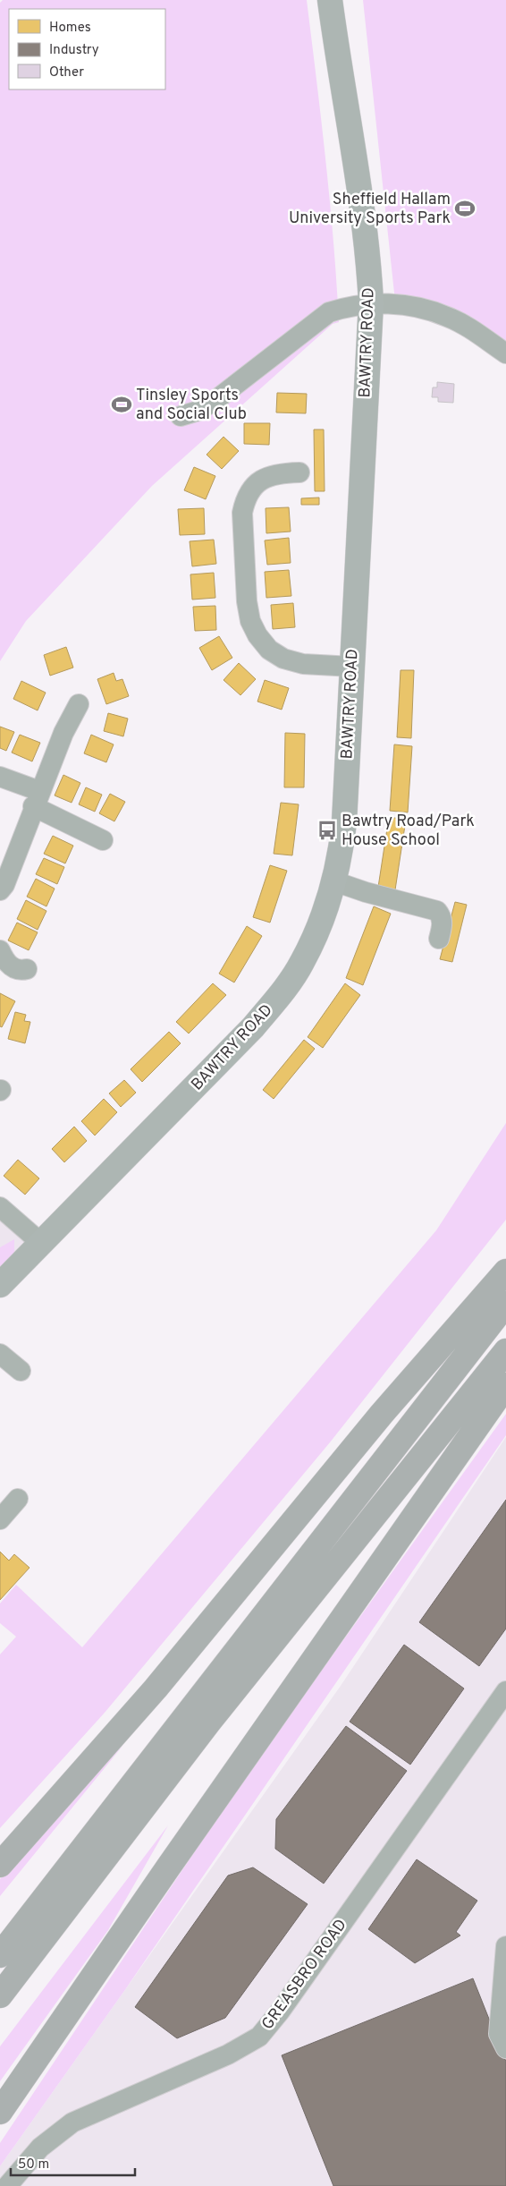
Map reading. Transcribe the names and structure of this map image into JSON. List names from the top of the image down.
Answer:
{
  "streets": {
    "main road": ["BAWTRY ROAD"],
    "street": ["GREASBRO ROAD"]
  },
  "places": {
    "sports": ["Sheffield Hallam University Sports Park", "Tinsley Sports and Social Club"],
    "bus stop": ["Bawtry Road/Park House School"]
  },
  "legend": ["Homes", "Industry", "Other"],
  "scale_bar": "50 m"
}
